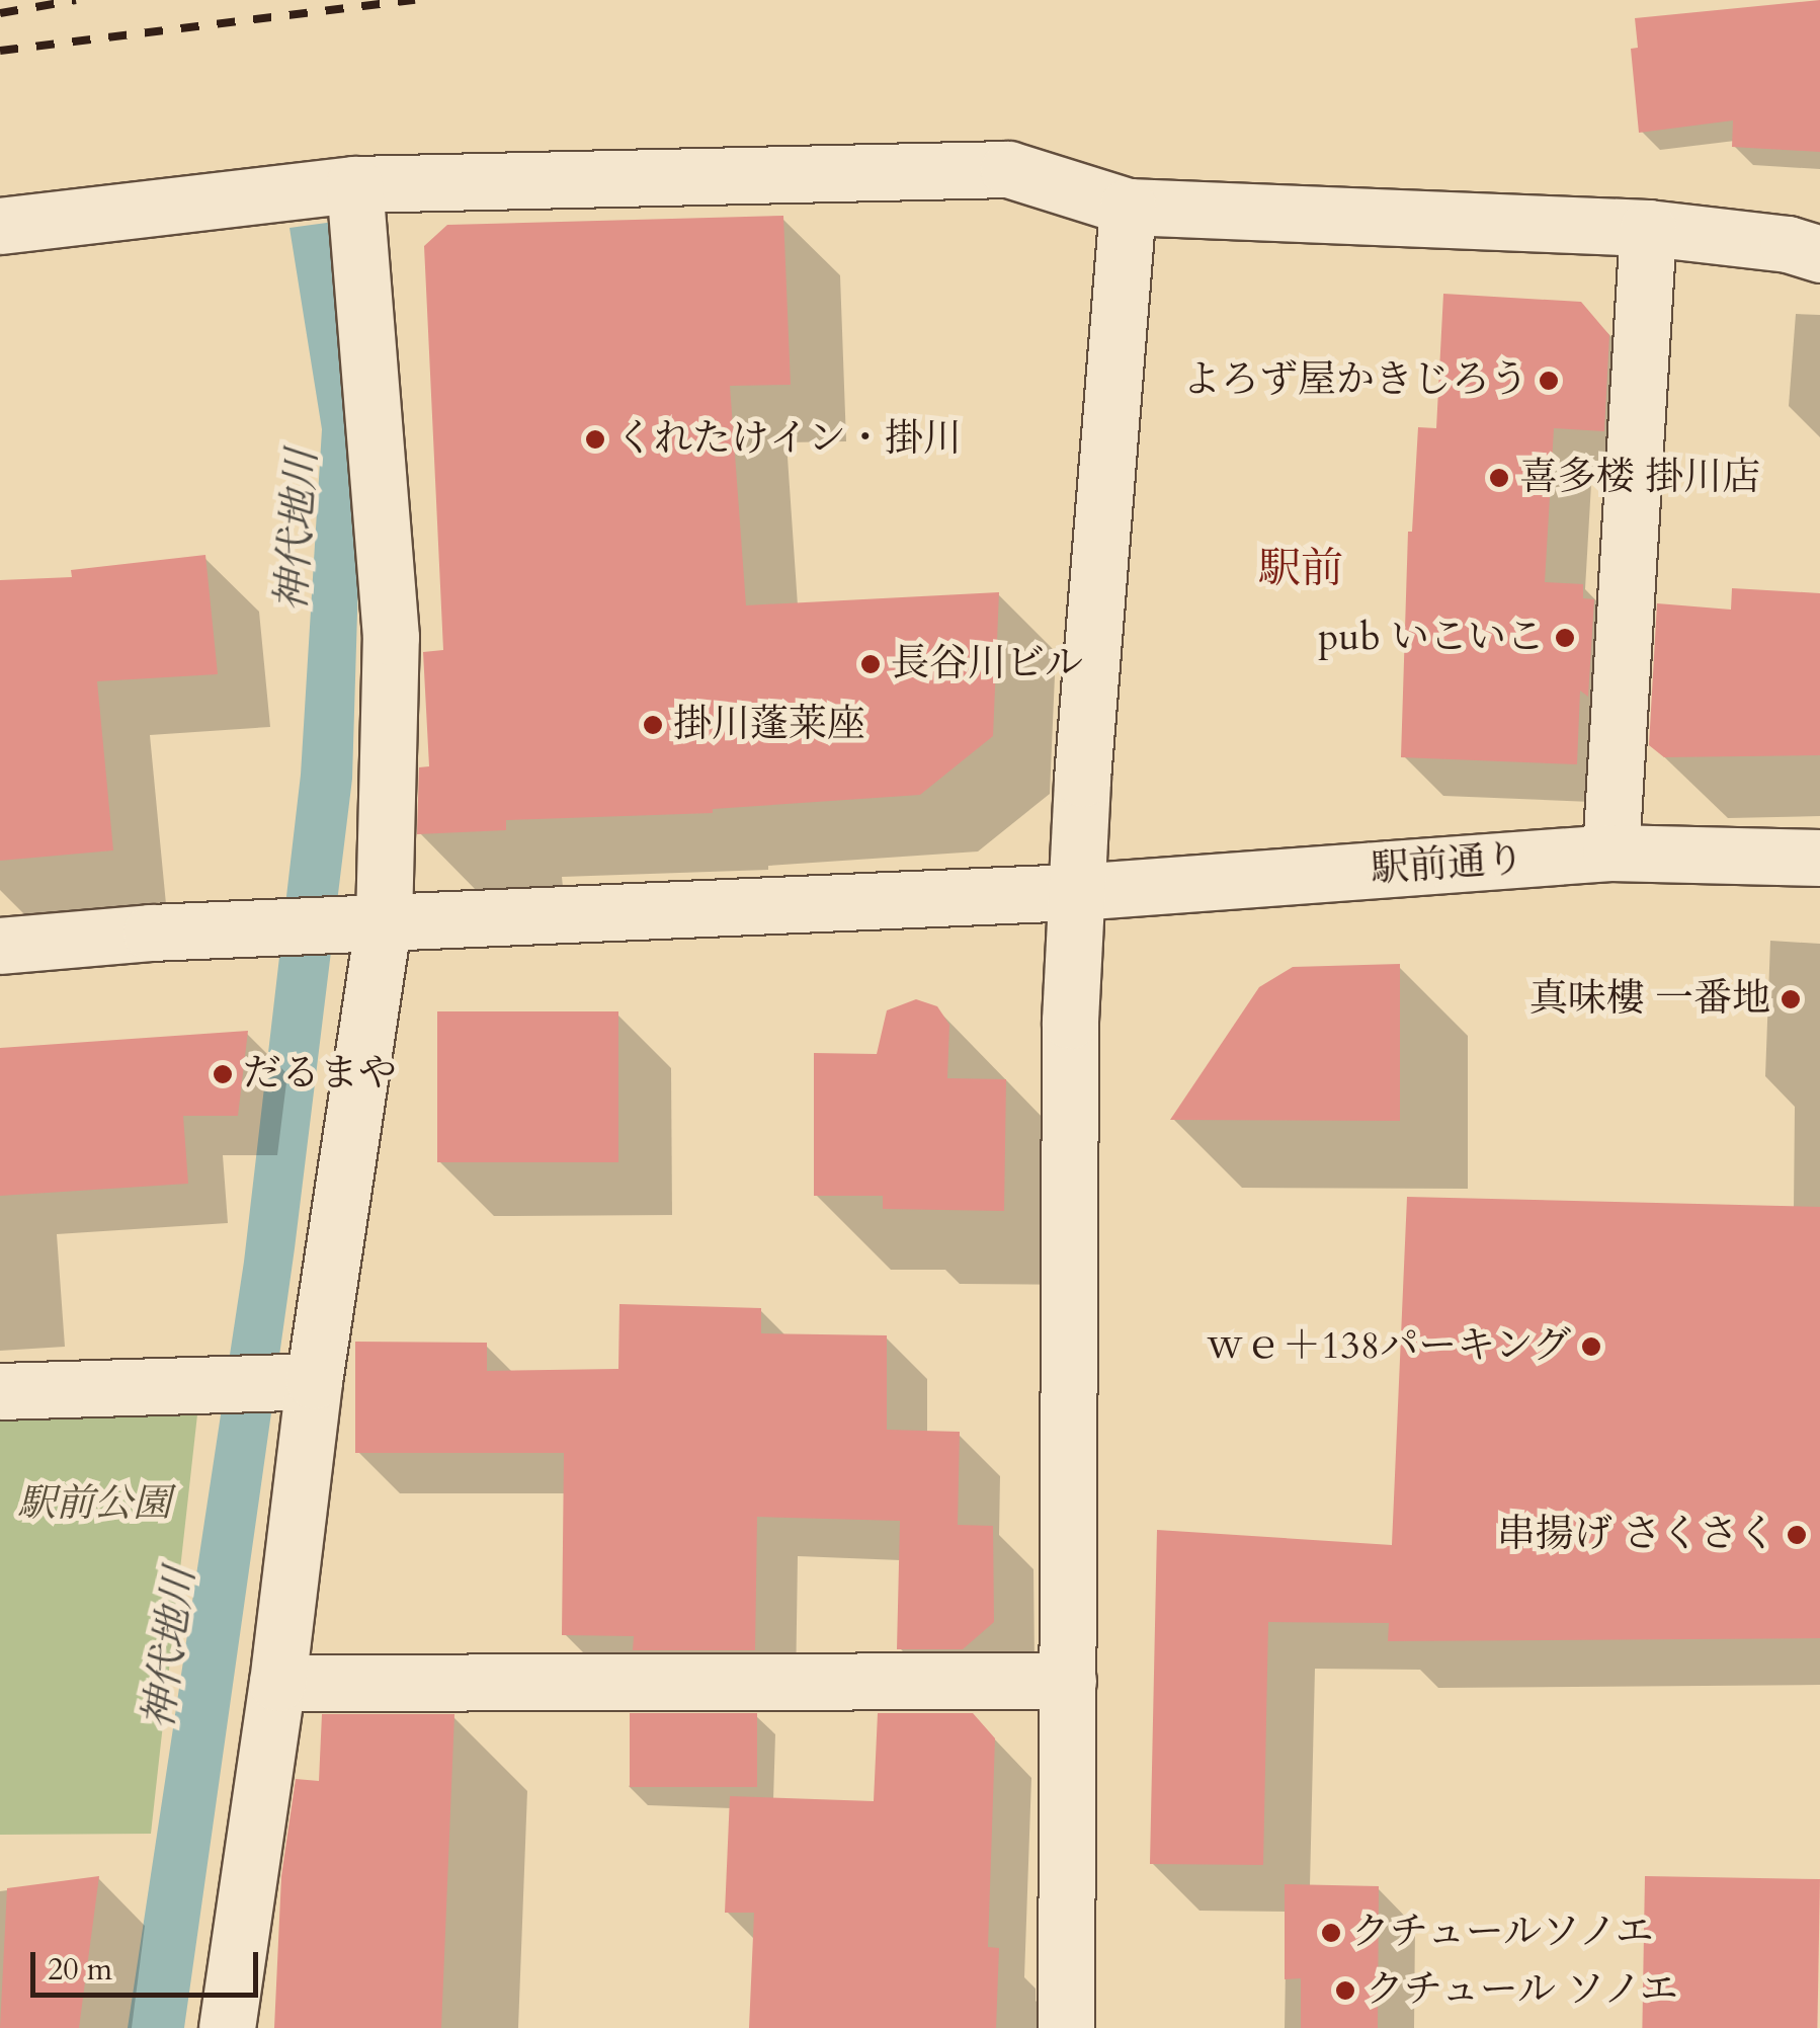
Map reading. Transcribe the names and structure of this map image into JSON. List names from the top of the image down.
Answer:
{
  "streets": {
    "street": ["駅前通り"]
  },
  "districts": ["駅前"],
  "water": ["神代地川"],
  "parks": ["駅前公園"],
  "places": [
    "よろず屋かきじろう",
    "くれたけイン・掛川",
    "喜多楼 掛川店",
    "pub いこいこ",
    "長谷川ビル",
    "掛川蓬莱座",
    "真味樓 一番地",
    "だるまや",
    "ｗｅ＋138パーキング",
    "串揚げ さくさく",
    "クチュールソノエ",
    "クチュール ソノエ"
  ],
  "scale_bar": "20 m"
}
